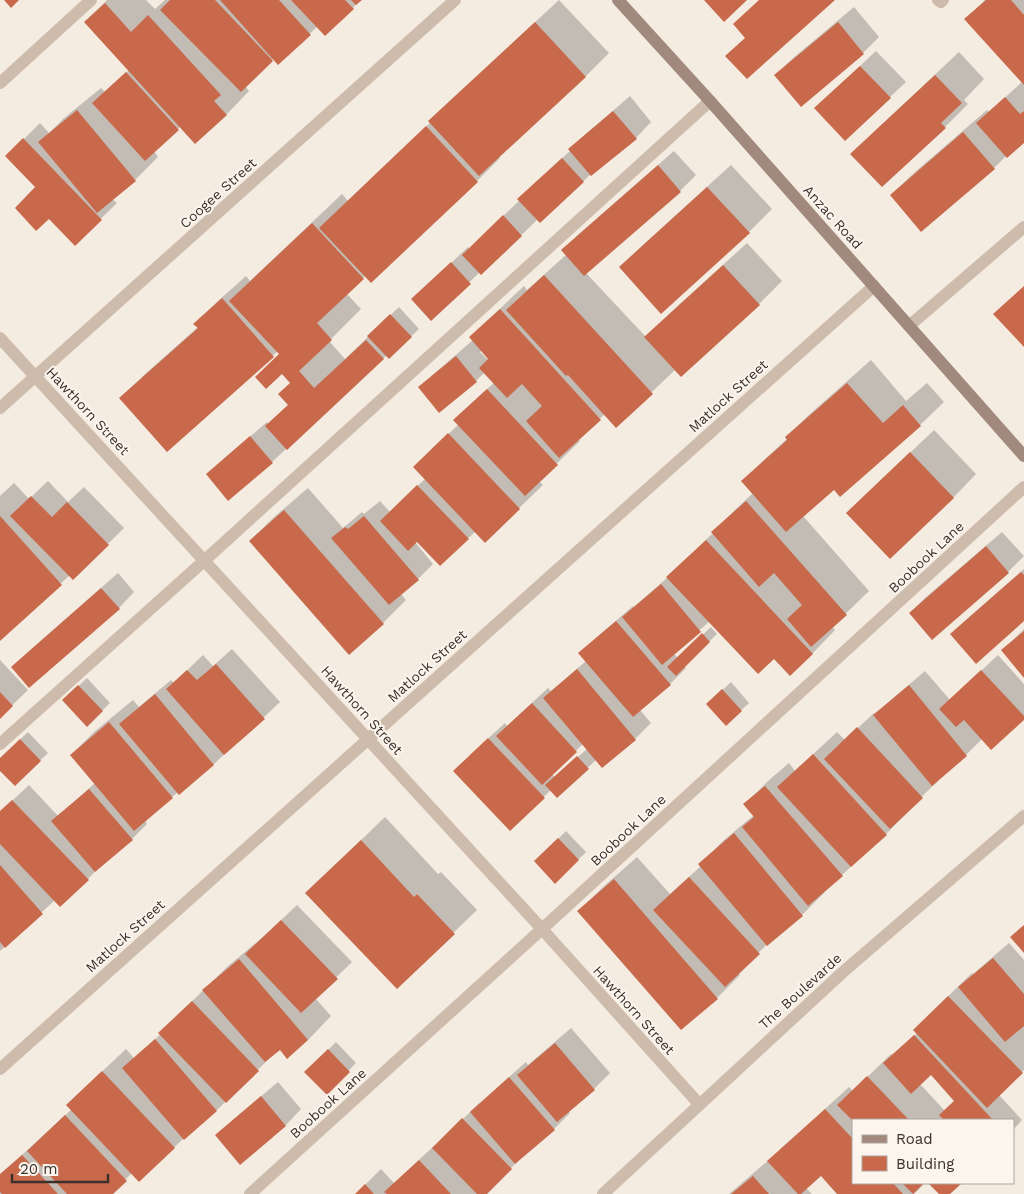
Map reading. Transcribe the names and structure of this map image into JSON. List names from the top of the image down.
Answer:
{
  "streets": {
    "main road": ["Anzac Road"],
    "street": [
      "Coogee Street",
      "Matlock Street",
      "Hawthorn Street",
      "Boobook Lane",
      "The Boulevarde"
    ]
  },
  "crossings": [
    ["Coogee Street", "Hawthorn Street"],
    ["Anzac Road", "Matlock Street"],
    ["Matlock Street", "Hawthorn Street"],
    ["Hawthorn Street", "Boobook Lane"],
    ["Hawthorn Street", "The Boulevarde"]
  ],
  "legend": ["Road", "Building"],
  "scale_bar": "20 m"
}
